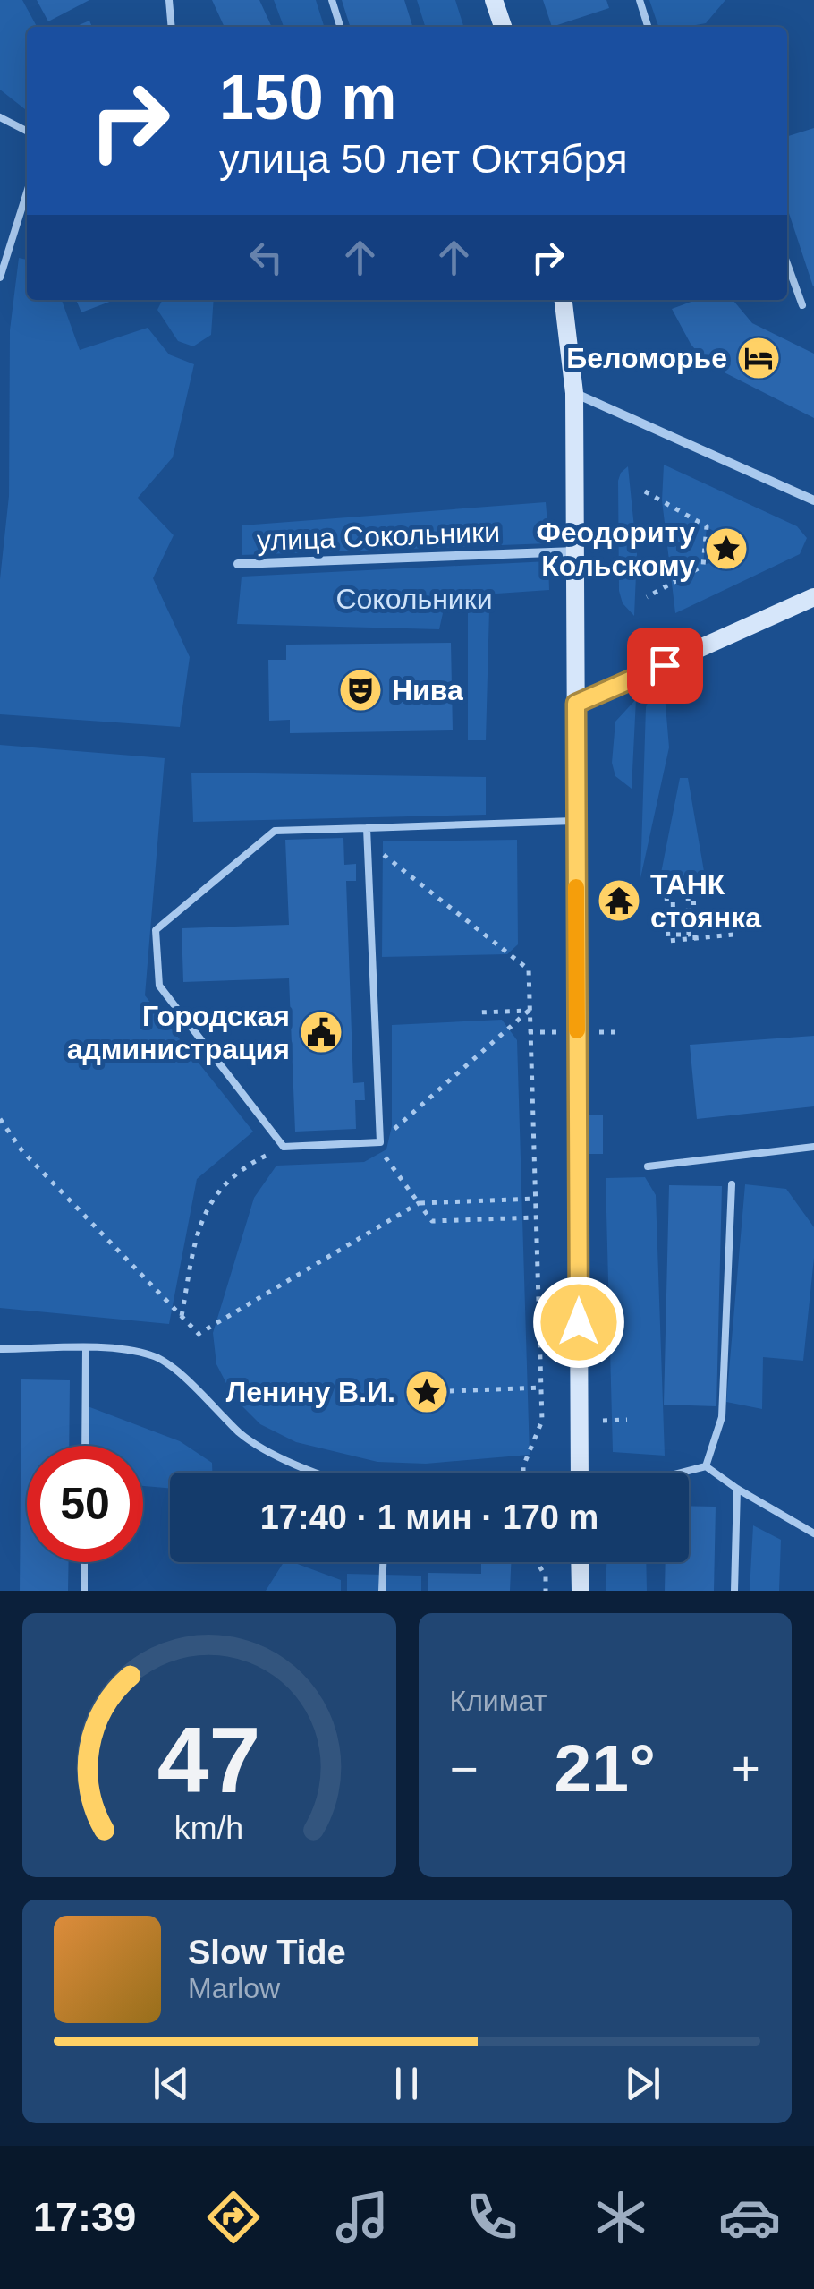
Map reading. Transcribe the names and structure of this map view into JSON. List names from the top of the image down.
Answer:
{
  "streets": {
    "street": ["улица Сокольники"]
  },
  "parks": ["Сокольники"],
  "places": {
    "hotel": ["Беломорье"],
    "place": ["Феодориту Кольскому", "Ленину В.И."],
    "theatre": ["Нива"],
    "temple": ["ТАНК стоянка"],
    "public building": ["Городская администрация"]
  },
  "page": {
    "turn": ["150 m", "улица 50 лет Октября"],
    "limit": "50",
    "trip": "17:40 · 1 мин · 170 m",
    "tile": "Климат",
    "heat": ["−", "21°", "+"],
    "song": ["Slow Tide", "Marlow"],
    "tabs": "17:39",
    "gauge": ["47", "km/h"]
  }
}
